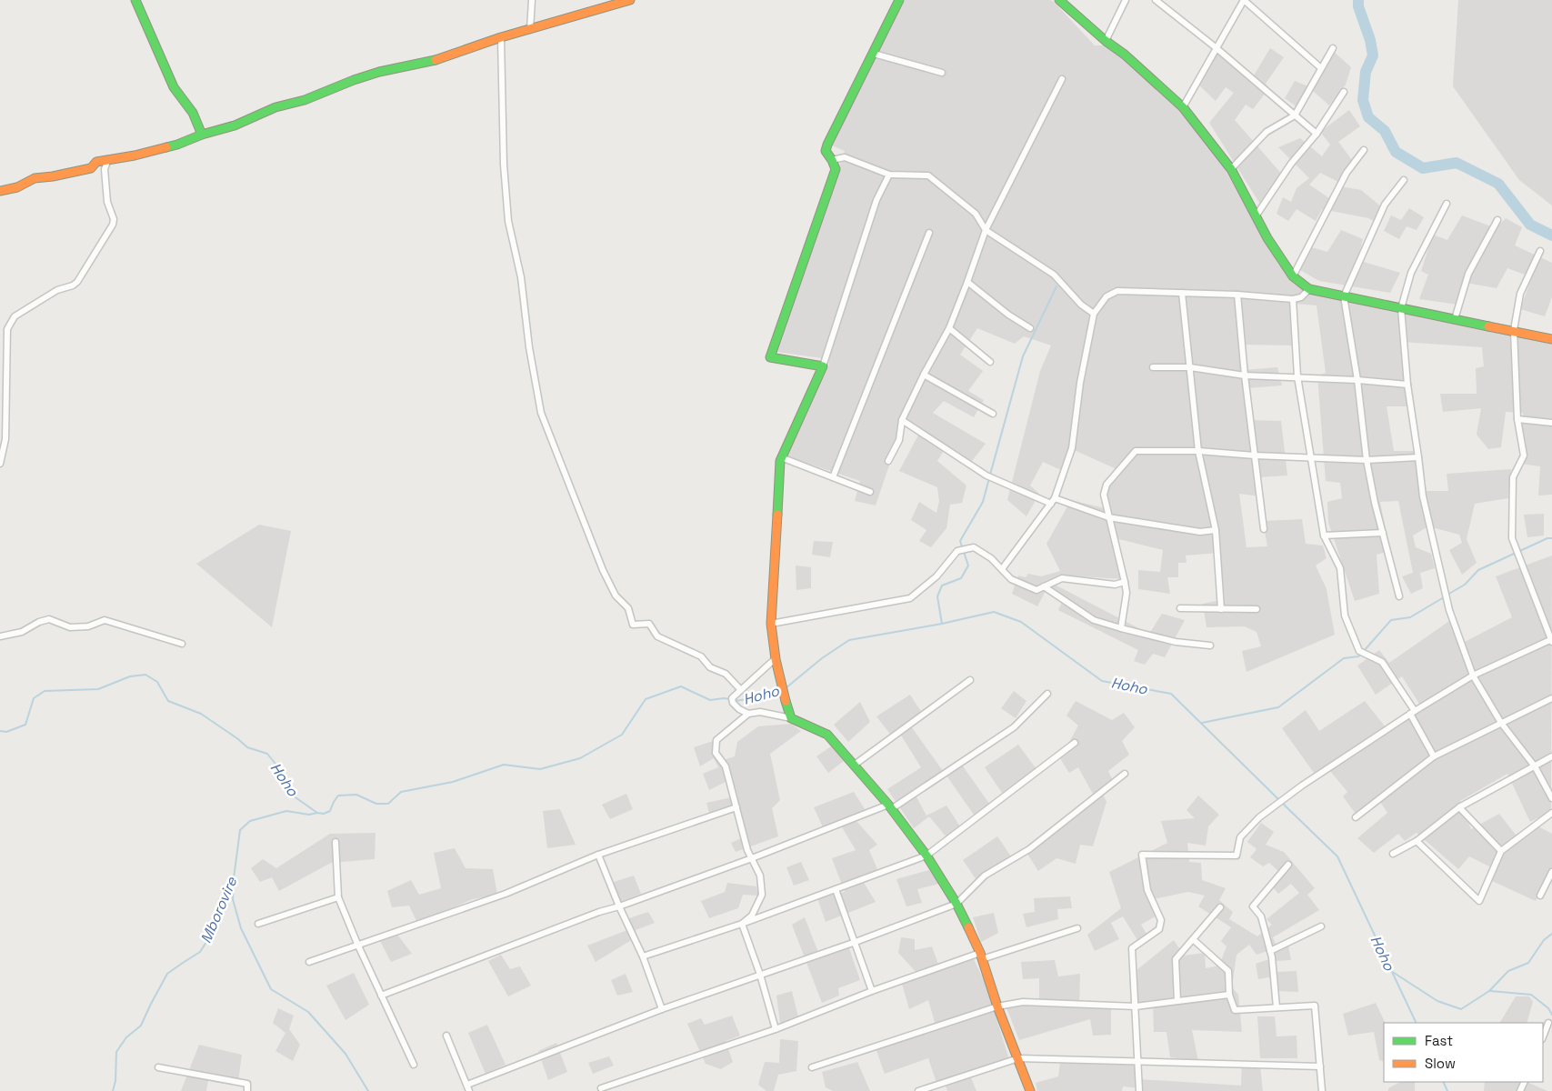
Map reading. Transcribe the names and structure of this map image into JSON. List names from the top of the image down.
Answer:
{
  "water": ["Hoho", "Mborovire"],
  "legend": ["Fast", "Slow"]
}
